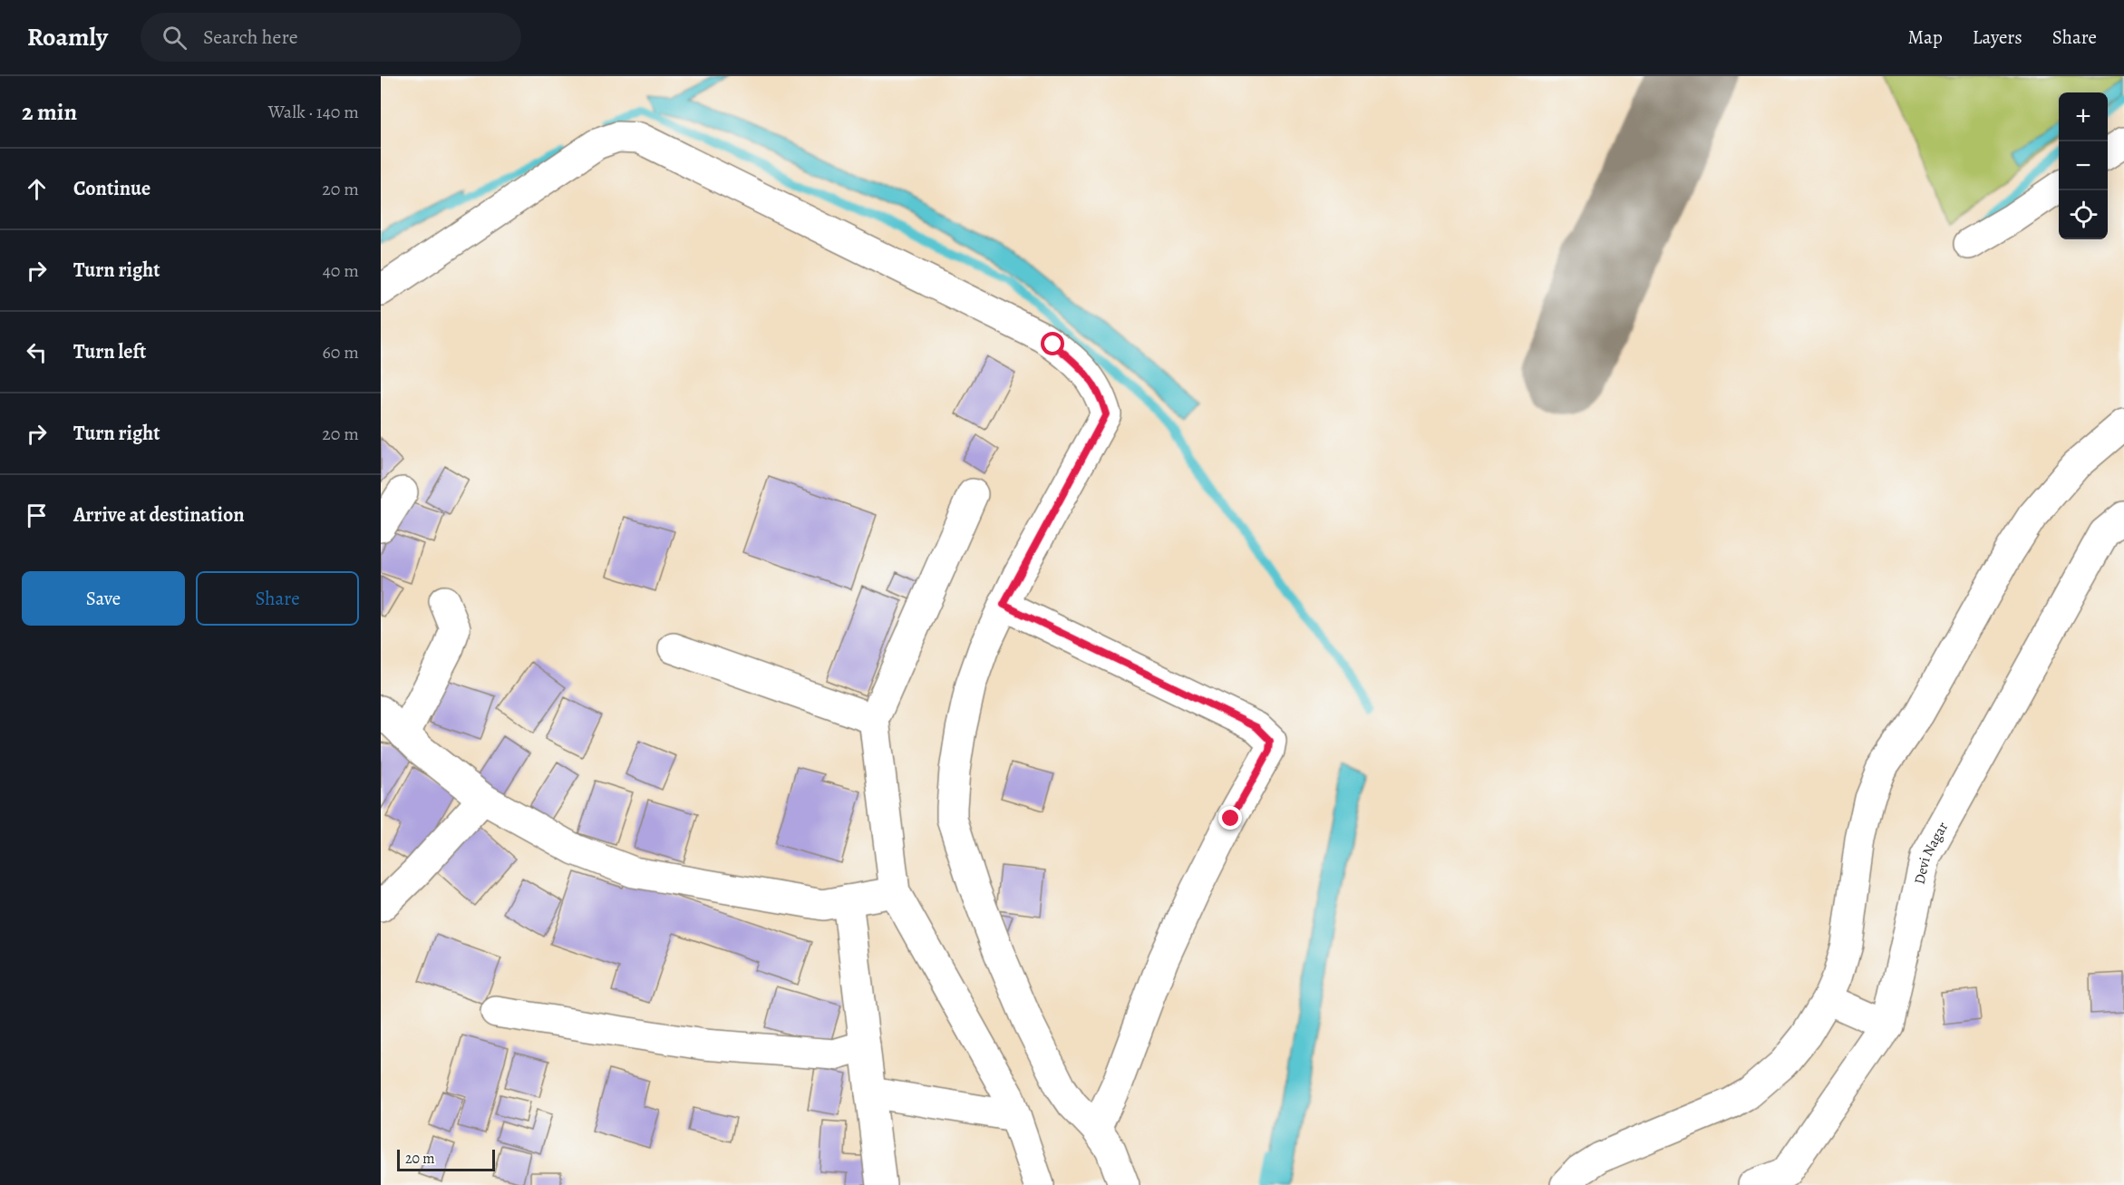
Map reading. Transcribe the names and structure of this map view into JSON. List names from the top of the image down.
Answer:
{
  "streets": {
    "street": ["Devi Nagar"]
  },
  "scale_bar": "20 m",
  "page": {
    "header": "Roamly",
    "search": "Search here",
    "nav": ["Map", "Layers", "Share"],
    "heading": ["2 min", "Walk · 140 m"],
    "map_buttons": ["+", "−"],
    "list": [
      ["Continue", "20 m"],
      ["Turn right", "40 m"],
      ["Turn left", "60 m"],
      ["Turn right", "20 m"],
      "Arrive at destination"
    ],
    "buttons": ["Save", "Share"],
    "scale": "20 m"
  }
}
